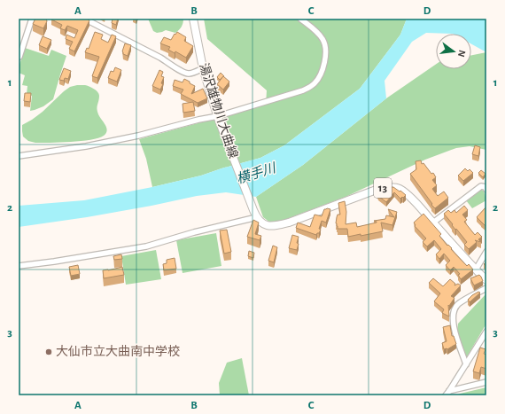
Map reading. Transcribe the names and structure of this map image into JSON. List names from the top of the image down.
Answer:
{
  "streets": {
    "main road": ["湯沢雄物川大曲線", "13"]
  },
  "crossings": [
    ["湯沢雄物川大曲線", "13"]
  ],
  "water": ["横手川"],
  "places": ["大仙市立大曲南中学校"],
  "north": "right",
  "grid": {
    "columns": [
      "A",
      "B",
      "C",
      "D"
    ],
    "rows": ["1", "2", "3"]
  }
}
